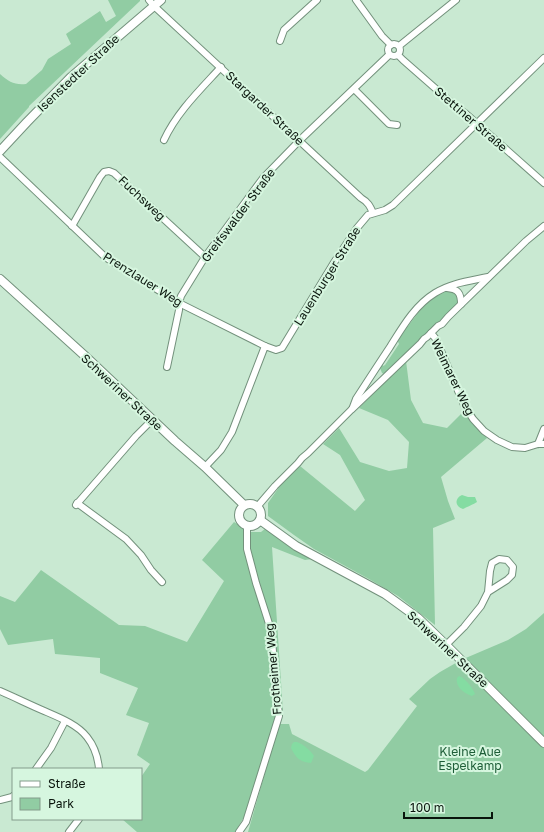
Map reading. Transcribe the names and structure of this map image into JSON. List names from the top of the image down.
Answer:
{
  "streets": {
    "street": [
      "Isenstedter Straße",
      "Stargarder Straße",
      "Stettiner Straße",
      "Fuchsweg",
      "Greifswalder Straße",
      "Lauenburger Straße",
      "Prenzlauer Weg",
      "Weimarer Weg",
      "Schweriner Straße",
      "Frotheimer Weg"
    ]
  },
  "crossings": [
    ["Isenstedter Straße", "Stargarder Straße"],
    ["Stargarder Straße", "Greifswalder Straße"],
    ["Stargarder Straße", "Lauenburger Straße"],
    ["Stettiner Straße", "Greifswalder Straße"],
    ["Stettiner Straße", "Lauenburger Straße"],
    ["Fuchsweg", "Greifswalder Straße"],
    ["Fuchsweg", "Prenzlauer Weg"],
    ["Greifswalder Straße", "Prenzlauer Weg"],
    ["Lauenburger Straße", "Prenzlauer Weg"],
    ["Schweriner Straße", "Frotheimer Weg"]
  ],
  "parks": ["Kleine Aue Espelkamp"],
  "legend": ["Straße", "Park"],
  "scale_bar": "100 m"
}
